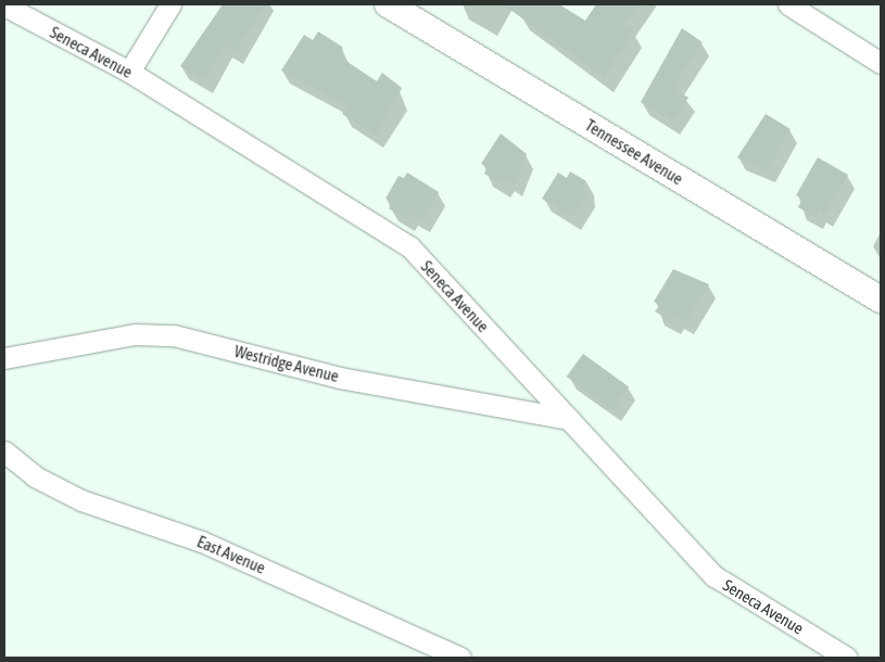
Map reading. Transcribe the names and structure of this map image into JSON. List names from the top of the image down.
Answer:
{
  "streets": {
    "street": [
      "Seneca Avenue",
      "Tennessee Avenue",
      "Westridge Avenue",
      "East Avenue"
    ]
  },
  "crossings": [
    ["Seneca Avenue", "Westridge Avenue"]
  ]
}
